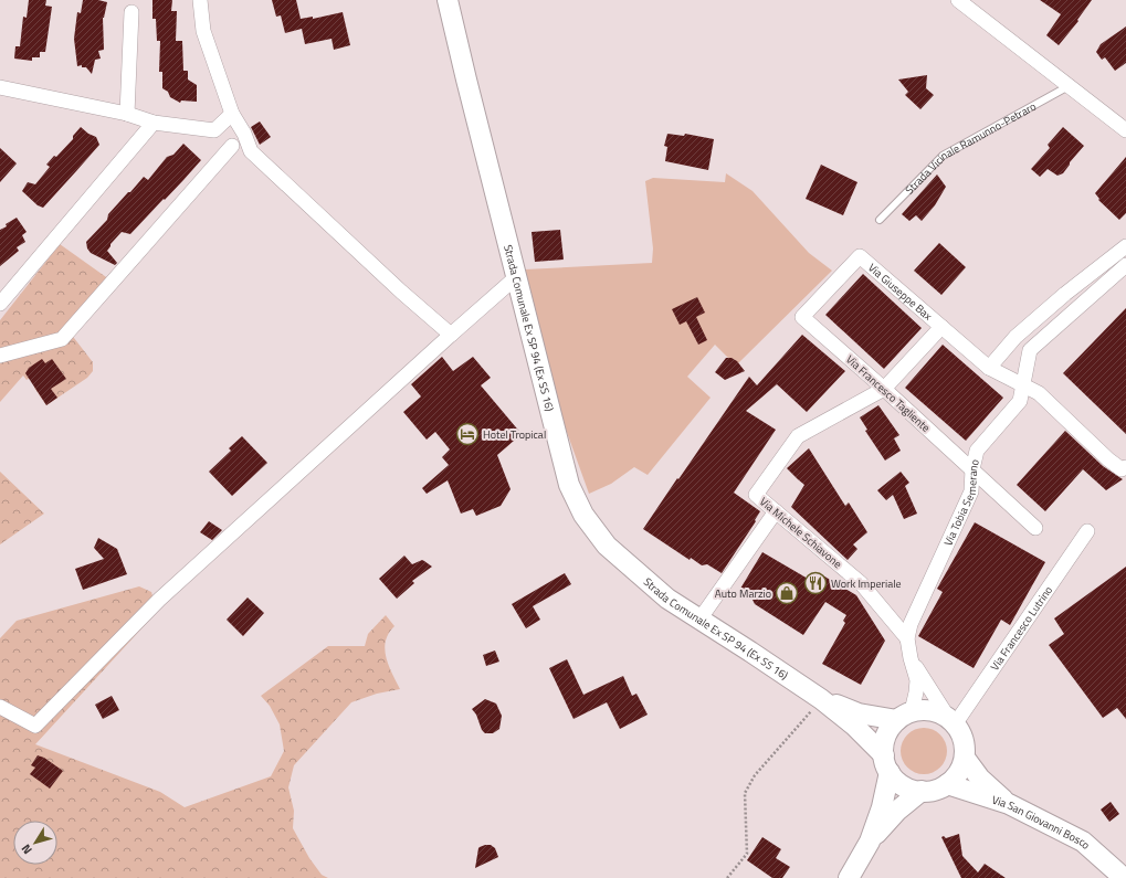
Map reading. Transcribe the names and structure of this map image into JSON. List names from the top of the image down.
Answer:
{
  "streets": {
    "main road": ["Strada Comunale Ex SP 94 (Ex SS 16)", "Via San Giovanni Bosco"],
    "street": [
      "Via Giuseppe Bax",
      "Via Francesco Tagliente",
      "Via Tobia Semerano",
      "Via Michele Schiavone",
      "Via Francesco Lutrino"
    ],
    "lane": ["Strada Vicinale Ramunno-Petraro"]
  },
  "crossings": [
    ["Via Giuseppe Bax", "Via Francesco Tagliente"],
    ["Via Giuseppe Bax", "Via Tobia Semerano"],
    ["Via Giuseppe Bax", "Via Michele Schiavone"],
    ["Strada Comunale Ex SP 94 (Ex SS 16)", "Via Tobia Semerano"],
    ["Strada Comunale Ex SP 94 (Ex SS 16)", "Via Francesco Lutrino"],
    ["Strada Comunale Ex SP 94 (Ex SS 16)", "Via San Giovanni Bosco"],
    ["Via Francesco Tagliente", "Via Tobia Semerano"],
    ["Via Francesco Tagliente", "Via Michele Schiavone"],
    ["Via Tobia Semerano", "Via Michele Schiavone"],
    ["Via Tobia Semerano", "Via Francesco Lutrino"],
    ["Via Tobia Semerano", "Via San Giovanni Bosco"],
    ["Via Francesco Lutrino", "Via San Giovanni Bosco"]
  ],
  "places": {
    "hotel": ["Hotel Tropical"],
    "restaurant": ["Work Imperiale"],
    "shop": ["Auto Marzio"]
  },
  "north": "bottom left"
}
